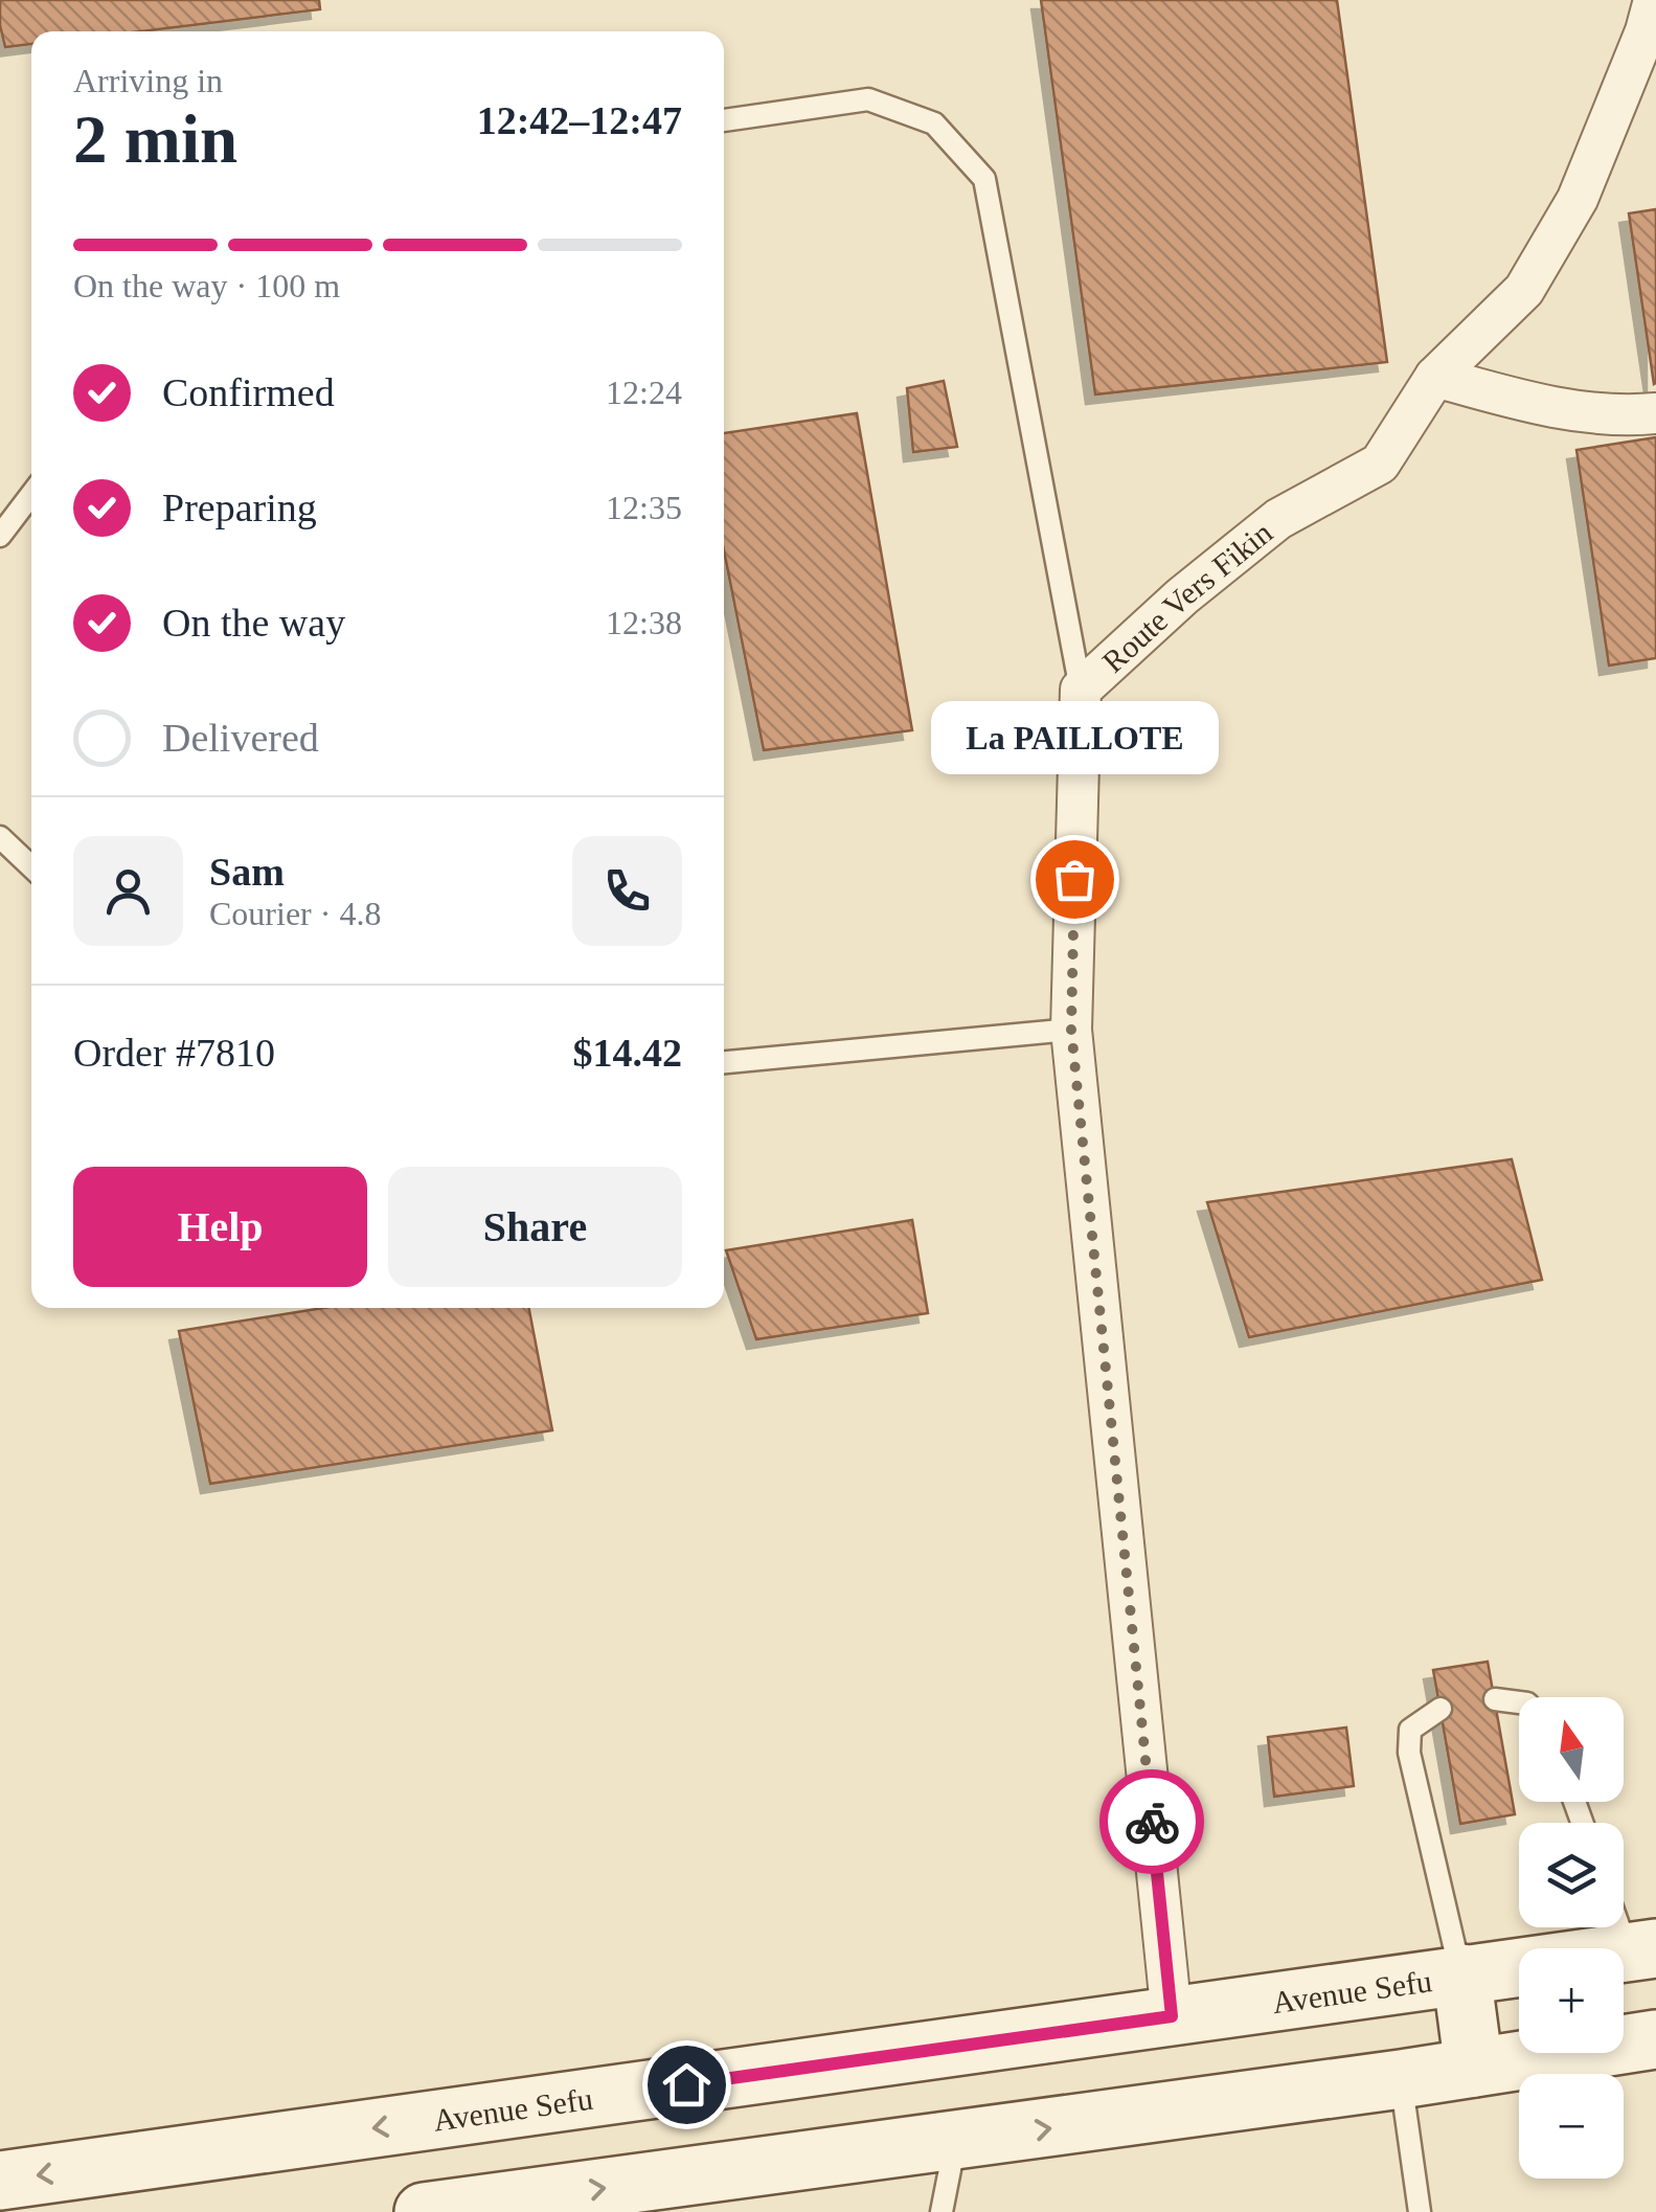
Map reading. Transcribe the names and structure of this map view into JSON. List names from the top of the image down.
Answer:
{
  "streets": {
    "main road": ["Avenue Sefu"],
    "street": ["Route Vers Fikin"]
  },
  "crossings": [
    ["Route Vers Fikin", "Avenue Sefu"]
  ],
  "places": ["La PAILLOTE"],
  "north": "top",
  "page": {
    "heading": ["2 min", "Arriving in", "12:42–12:47"],
    "panel": [
      "Sam",
      "Courier · 4.8",
      "Order #7810",
      "$14.42"
    ],
    "bar": "On the way · 100 m",
    "list": [
      ["Confirmed", "12:24"],
      ["Preparing", "12:35"],
      ["On the way", "12:38"],
      "Delivered"
    ],
    "bubble": "La PAILLOTE",
    "buttons": ["Help", "Share"],
    "map_buttons": ["+", "−"]
  }
}
